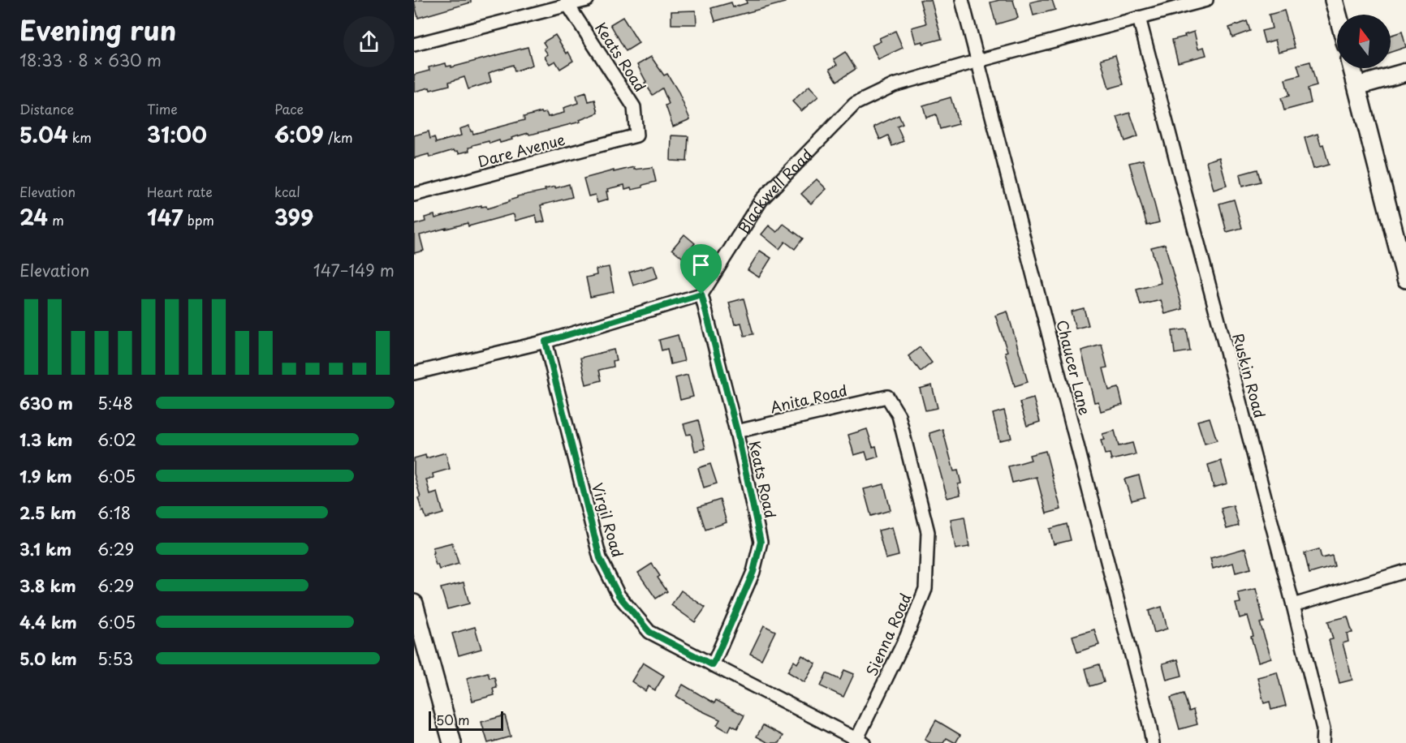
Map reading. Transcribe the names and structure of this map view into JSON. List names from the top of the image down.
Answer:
{
  "streets": {
    "street": [
      "Keats Road",
      "Dare Avenue",
      "Blackwell Road",
      "Chaucer Lane",
      "Ruskin Road",
      "Anita Road",
      "Virgil Road",
      "Sienna Road"
    ]
  },
  "crossings": [
    ["Keats Road", "Dare Avenue"],
    ["Keats Road", "Blackwell Road"],
    ["Keats Road", "Anita Road"],
    ["Keats Road", "Virgil Road"],
    ["Blackwell Road", "Chaucer Lane"],
    ["Blackwell Road", "Ruskin Road"],
    ["Anita Road", "Sienna Road"],
    ["Virgil Road", "Sienna Road"]
  ],
  "scale_bar": "50 m",
  "north": "top",
  "page": {
    "heading": ["Evening run", "18:33 · 8 × 630 m"],
    "stats": [
      ["Distance", "5.04 km"],
      ["Time", "31:00"],
      ["Pace", "6:09 /km"],
      ["Elevation", "24 m"],
      ["Heart rate", "147 bpm"],
      ["kcal", "399"]
    ],
    "chart": ["Elevation", "147–149 m"],
    "list": [
      {
        "name": "630 m",
        "note": "5:48"
      },
      {
        "name": "1.3 km",
        "note": "6:02"
      },
      {
        "name": "1.9 km",
        "note": "6:05"
      },
      {
        "name": "2.5 km",
        "note": "6:18"
      },
      {
        "name": "3.1 km",
        "note": "6:29"
      },
      {
        "name": "3.8 km",
        "note": "6:29"
      },
      {
        "name": "4.4 km",
        "note": "6:05"
      },
      {
        "name": "5.0 km",
        "note": "5:53"
      }
    ],
    "scale": "50 m"
  }
}
